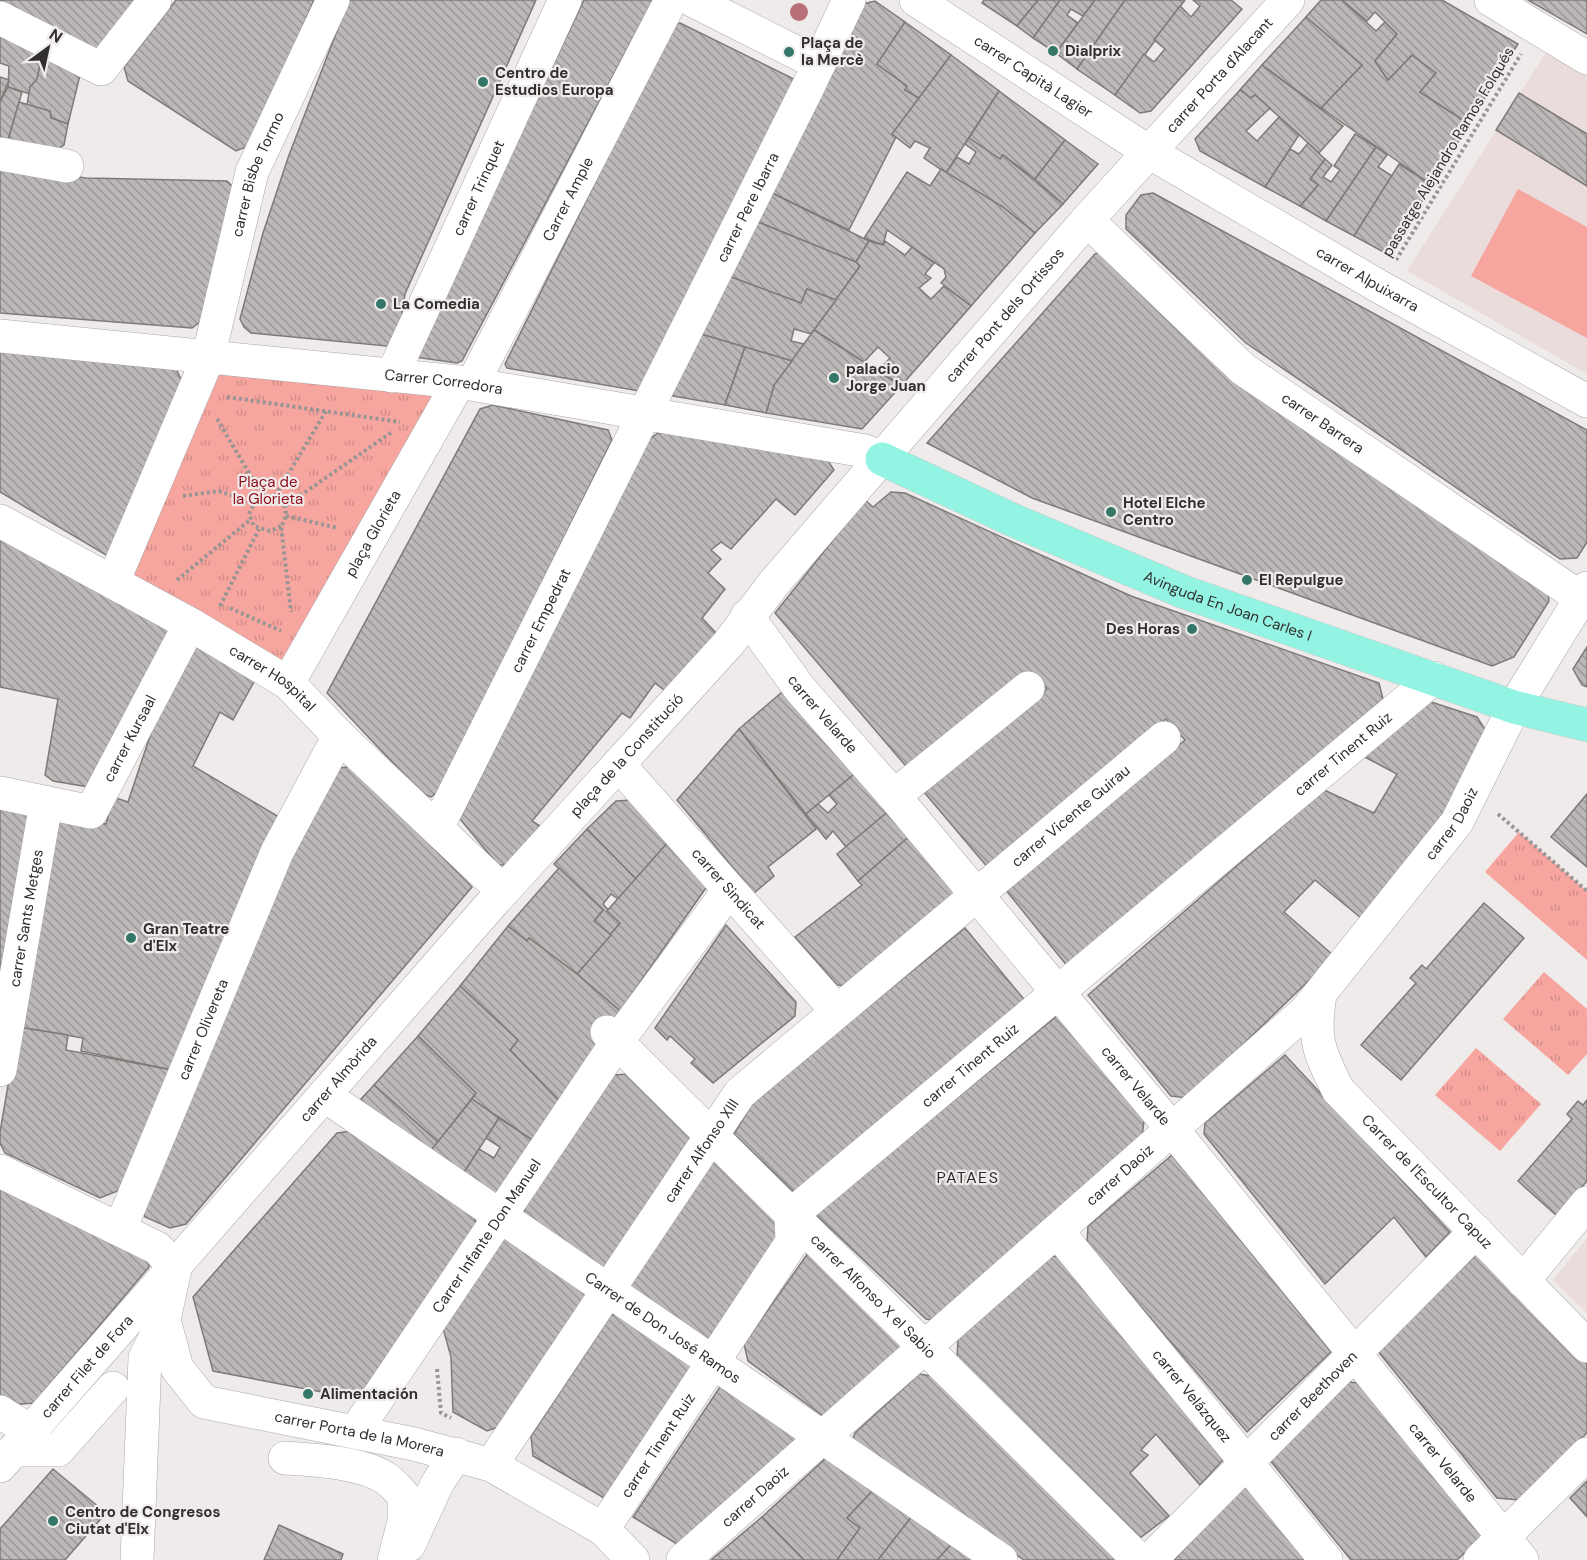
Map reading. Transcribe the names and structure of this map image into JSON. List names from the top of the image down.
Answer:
{
  "streets": {
    "main road": ["Avinguda En Joan Carles I"],
    "street": [
      "carrer Capità Lagier",
      "carrer Porta d'Alacant",
      "carrer Bisbe Tormo",
      "carrer Trinquet",
      "Carrer Ample",
      "carrer Pere Ibarra",
      "carrer Alpuixarra",
      "carrer Pont dels Ortissos",
      "Carrer Corredora",
      "carrer Barrera",
      "plaça Glorieta",
      "carrer Empedrat",
      "carrer Hospital",
      "carrer Velarde",
      "carrer Kursaal",
      "carrer Tinent Ruiz",
      "plaça de la Constitució",
      "carrer Vicente Guirau",
      "carrer Daoiz",
      "carrer Sindicat",
      "carrer Sants Metges",
      "carrer Olivereta",
      "carrer Almòrida",
      "carrer Alfonso XIII",
      "Carrer de l'Escultor Capuz",
      "Carrer Infante Don Manuel",
      "carrer Alfonso X el Sabio",
      "Carrer de Don José Ramos",
      "carrer Filet de Fora",
      "carrer Velázquez",
      "carrer Beethoven",
      "carrer Porta de la Morera"
    ],
    "path": ["passatge Alejandro Ramos Folqués"]
  },
  "crossings": [
    ["carrer Capità Lagier", "carrer Porta d'Alacant"],
    ["carrer Capità Lagier", "carrer Alpuixarra"],
    ["carrer Capità Lagier", "carrer Pont dels Ortissos"],
    ["carrer Porta d'Alacant", "carrer Alpuixarra"],
    ["carrer Porta d'Alacant", "carrer Pont dels Ortissos"],
    ["passatge Alejandro Ramos Folqués", "carrer Alpuixarra"],
    ["carrer Bisbe Tormo", "Carrer Corredora"],
    ["carrer Trinquet", "Carrer Corredora"],
    ["Carrer Ample", "Carrer Corredora"],
    ["Carrer Ample", "plaça Glorieta"],
    ["carrer Pere Ibarra", "Carrer Corredora"],
    ["carrer Pere Ibarra", "carrer Empedrat"],
    ["carrer Alpuixarra", "carrer Pont dels Ortissos"],
    ["carrer Pont dels Ortissos", "Carrer Corredora"],
    ["carrer Pont dels Ortissos", "carrer Barrera"],
    ["carrer Pont dels Ortissos", "Avinguda En Joan Carles I"],
    ["carrer Pont dels Ortissos", "carrer Velarde"],
    ["carrer Pont dels Ortissos", "plaça de la Constitució"],
    ["Carrer Corredora", "plaça Glorieta"],
    ["Carrer Corredora", "Avinguda En Joan Carles I"],
    ["Carrer Corredora", "carrer Empedrat"],
    ["carrer Barrera", "carrer Daoiz"],
    ["plaça Glorieta", "carrer Hospital"],
    ["Avinguda En Joan Carles I", "carrer Tinent Ruiz"],
    ["Avinguda En Joan Carles I", "carrer Daoiz"],
    ["carrer Empedrat", "carrer Hospital"],
    ["carrer Hospital", "carrer Kursaal"],
    ["carrer Hospital", "plaça de la Constitució"],
    ["carrer Hospital", "carrer Olivereta"],
    ["carrer Hospital", "carrer Almòrida"],
    ["carrer Velarde", "carrer Tinent Ruiz"],
    ["carrer Velarde", "plaça de la Constitució"],
    ["carrer Velarde", "carrer Vicente Guirau"],
    ["carrer Velarde", "carrer Daoiz"],
    ["carrer Velarde", "carrer Alfonso XIII"],
    ["carrer Velarde", "carrer Beethoven"],
    ["carrer Kursaal", "carrer Sants Metges"],
    ["carrer Tinent Ruiz", "carrer Alfonso X el Sabio"],
    ["carrer Tinent Ruiz", "Carrer de Don José Ramos"],
    ["carrer Tinent Ruiz", "carrer Porta de la Morera"],
    ["plaça de la Constitució", "carrer Sindicat"],
    ["plaça de la Constitució", "carrer Almòrida"],
    ["carrer Vicente Guirau", "carrer Alfonso XIII"],
    ["carrer Daoiz", "Carrer de l'Escultor Capuz"],
    ["carrer Daoiz", "carrer Alfonso X el Sabio"],
    ["carrer Daoiz", "Carrer de Don José Ramos"],
    ["carrer Daoiz", "carrer Velázquez"],
    ["carrer Sindicat", "carrer Alfonso XIII"],
    ["carrer Sindicat", "Carrer Infante Don Manuel"],
    ["carrer Almòrida", "Carrer de Don José Ramos"],
    ["carrer Almòrida", "carrer Filet de Fora"],
    ["carrer Almòrida", "carrer Porta de la Morera"],
    ["carrer Alfonso XIII", "carrer Alfonso X el Sabio"],
    ["carrer Alfonso XIII", "Carrer de Don José Ramos"],
    ["carrer Alfonso XIII", "carrer Porta de la Morera"],
    ["Carrer de l'Escultor Capuz", "carrer Beethoven"],
    ["Carrer Infante Don Manuel", "carrer Alfonso X el Sabio"],
    ["Carrer Infante Don Manuel", "Carrer de Don José Ramos"],
    ["Carrer Infante Don Manuel", "carrer Porta de la Morera"],
    ["carrer Filet de Fora", "carrer Porta de la Morera"],
    ["carrer Velázquez", "carrer Beethoven"]
  ],
  "districts": ["PATAES"],
  "parks": ["Plaça de la Glorieta"],
  "places": [
    "Dialprix",
    "Plaça de la Mercè",
    "Centro de Estudios Europa",
    "La Comedia",
    "palacio Jorge Juan",
    "Hotel Elche Centro",
    "El Repulgue",
    "Des Horas",
    "Gran Teatre d'Elx",
    "Alimentación",
    "Centro de Congresos Ciutat d'Elx"
  ],
  "north": "top right"
}
